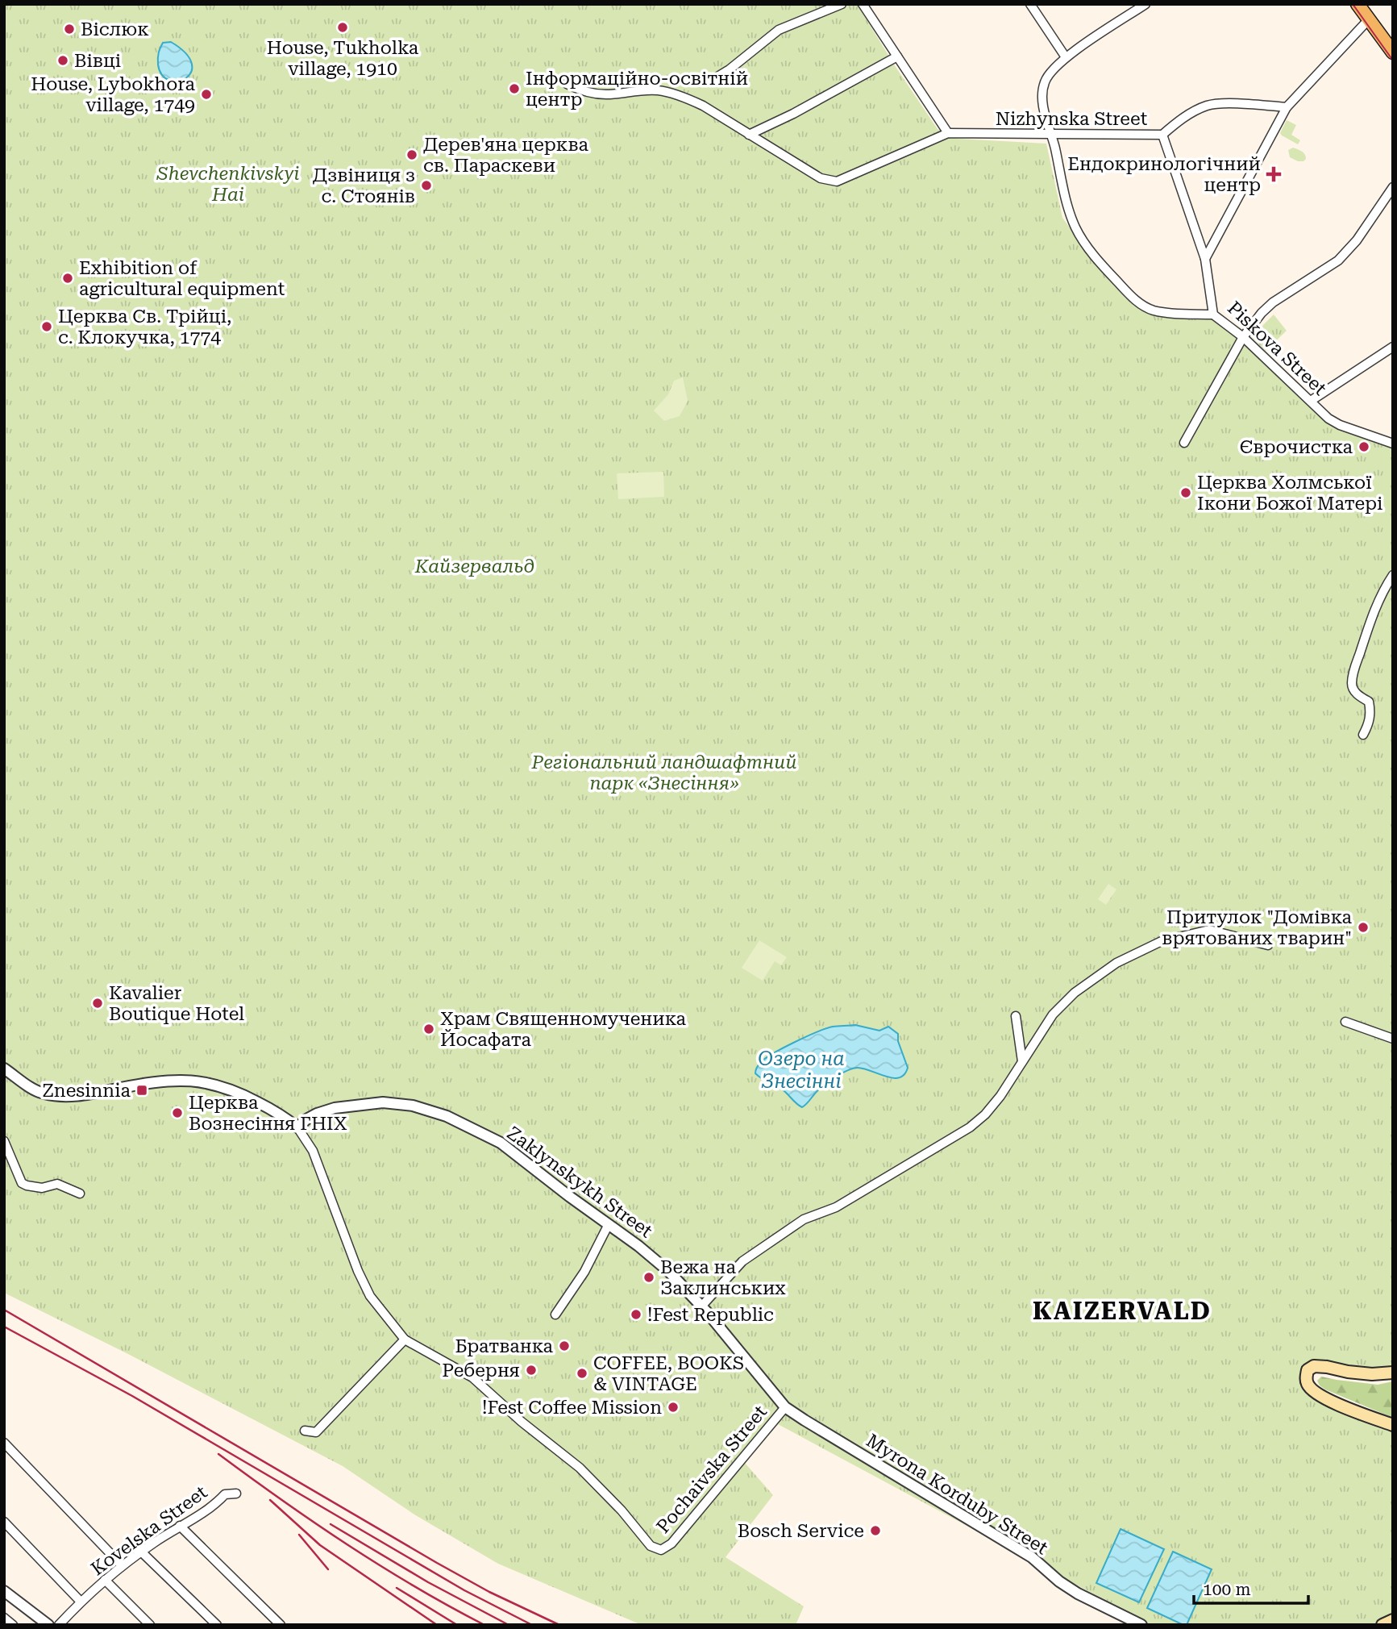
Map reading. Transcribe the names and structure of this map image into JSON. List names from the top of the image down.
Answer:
{
  "streets": {
    "street": [
      "Nizhynska Street",
      "Piskova Street",
      "Zaklynskykh Street",
      "Pochaivska Street",
      "Myrona Korduby Street",
      "Kovelska Street"
    ]
  },
  "crossings": [
    ["Nizhynska Street", "Piskova Street"],
    ["Zaklynskykh Street", "Pochaivska Street"],
    ["Zaklynskykh Street", "Myrona Korduby Street"],
    ["Pochaivska Street", "Myrona Korduby Street"]
  ],
  "districts": ["KAIZERVALD"],
  "water": ["Озеро на Знесінні"],
  "parks": ["Shevchenkivskyi Hai", "Кайзервальд", "Регіональний ландшафтний парк «Знесіння»"],
  "places": {
    "other": [
      "House, Tukholka village, 1910",
      "Віслюк",
      "Вівці",
      "Інформаційно-освітній центр",
      "House, Lybokhora village, 1749",
      "Дерев'яна церква св. Параскеви",
      "Дзвіниця з с. Стоянів",
      "Exhibition of agricultural equipment",
      "Церква Св. Трійці, с. Клокучка, 1774",
      "Єврочистка",
      "Церква Холмської Ікони Божої Матері",
      "Притулок \"Домівка врятованих тварин\"",
      "Kavalier Boutique Hotel",
      "Храм Священномученика Йосафата",
      "Церква Вознесіння ГНІХ",
      "Вежа на Заклинських",
      "!Fest Republic",
      "Братванка",
      "Реберня",
      "COFFEE, BOOKS & VINTAGE",
      "!Fest Coffee Mission",
      "Bosch Service"
    ],
    "health": ["Ендокринологічний центр"],
    "transit": ["Znesinnia"]
  },
  "scale_bar": "100 m"
}
